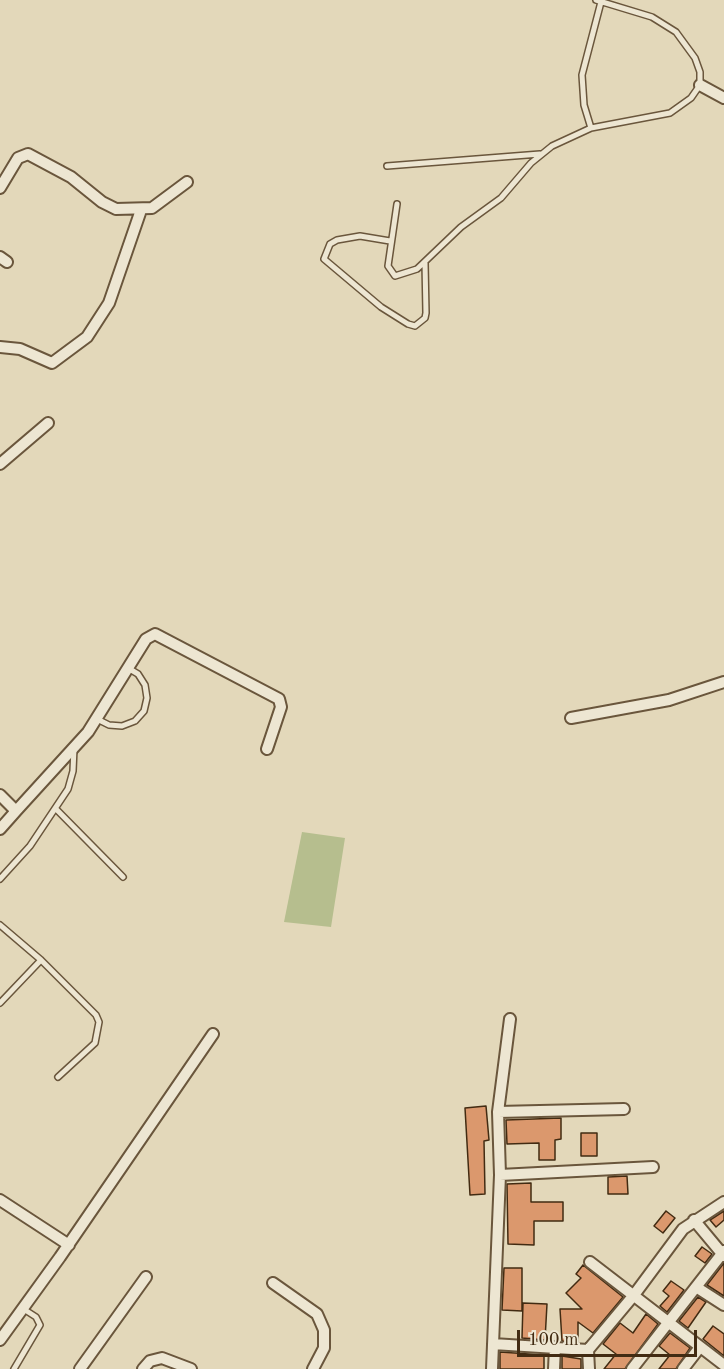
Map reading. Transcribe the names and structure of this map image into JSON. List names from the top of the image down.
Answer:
{
  "scale_bar": "100 m"
}
